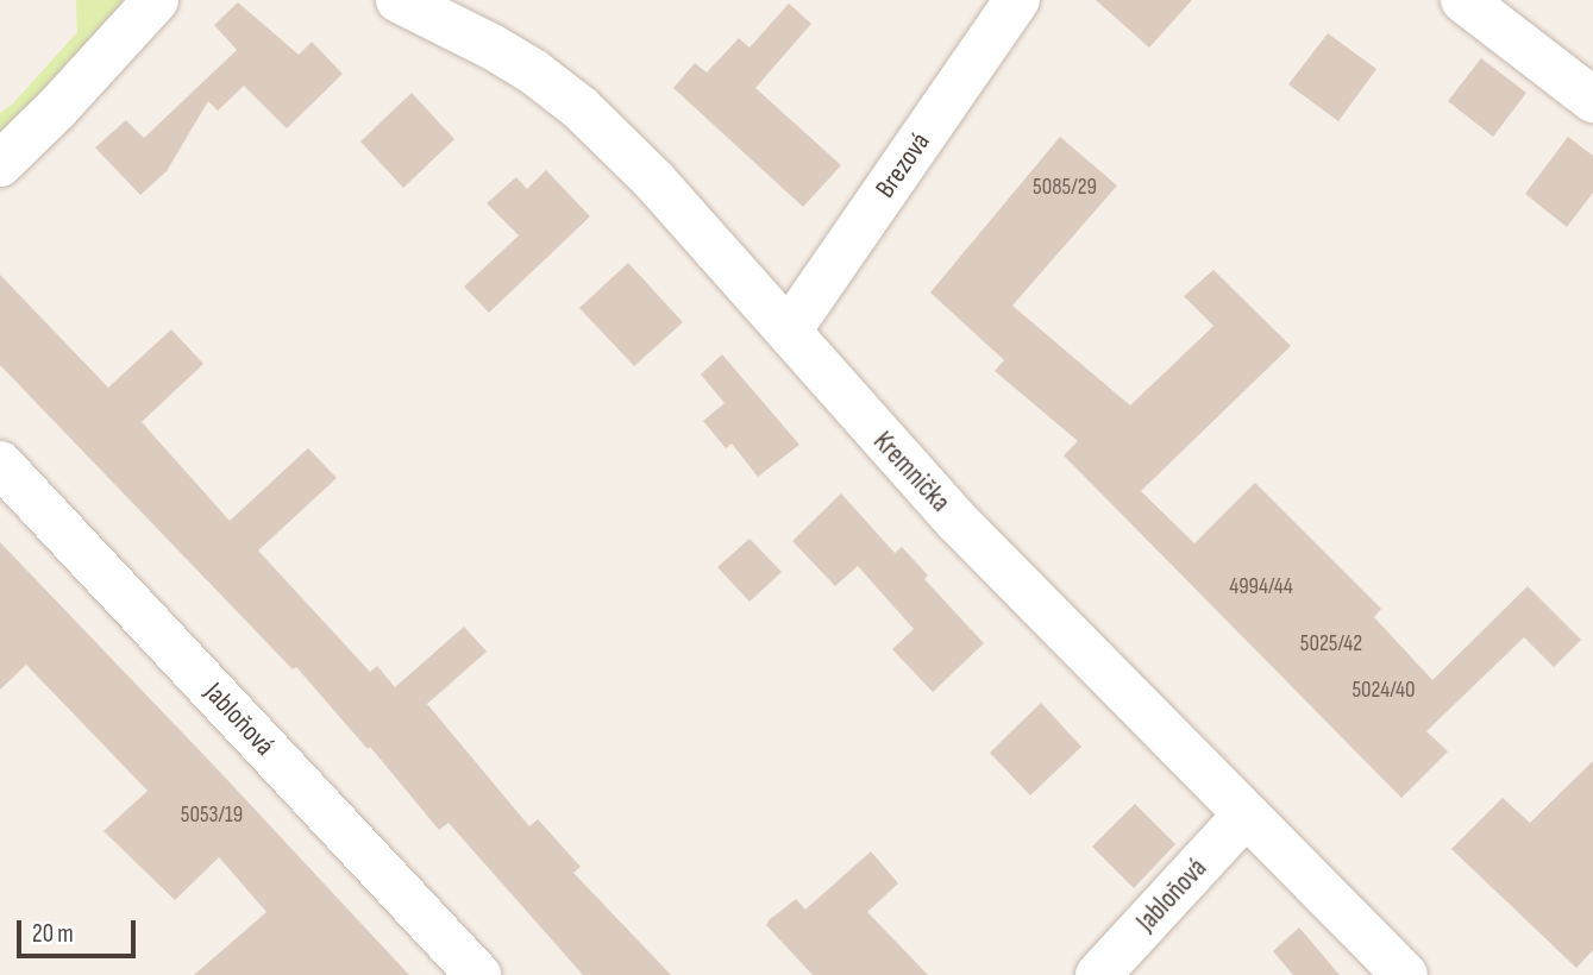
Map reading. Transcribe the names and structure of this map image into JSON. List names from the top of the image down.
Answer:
{
  "streets": {
    "street": ["Brezová", "Kremnička", "Jabloňová"]
  },
  "crossings": [
    ["Brezová", "Kremnička"],
    ["Kremnička", "Jabloňová"]
  ],
  "house_numbers": [
    "5085/29",
    "4994/44",
    "5025/42",
    "5024/40",
    "5053/19"
  ],
  "scale_bar": "20 m"
}
